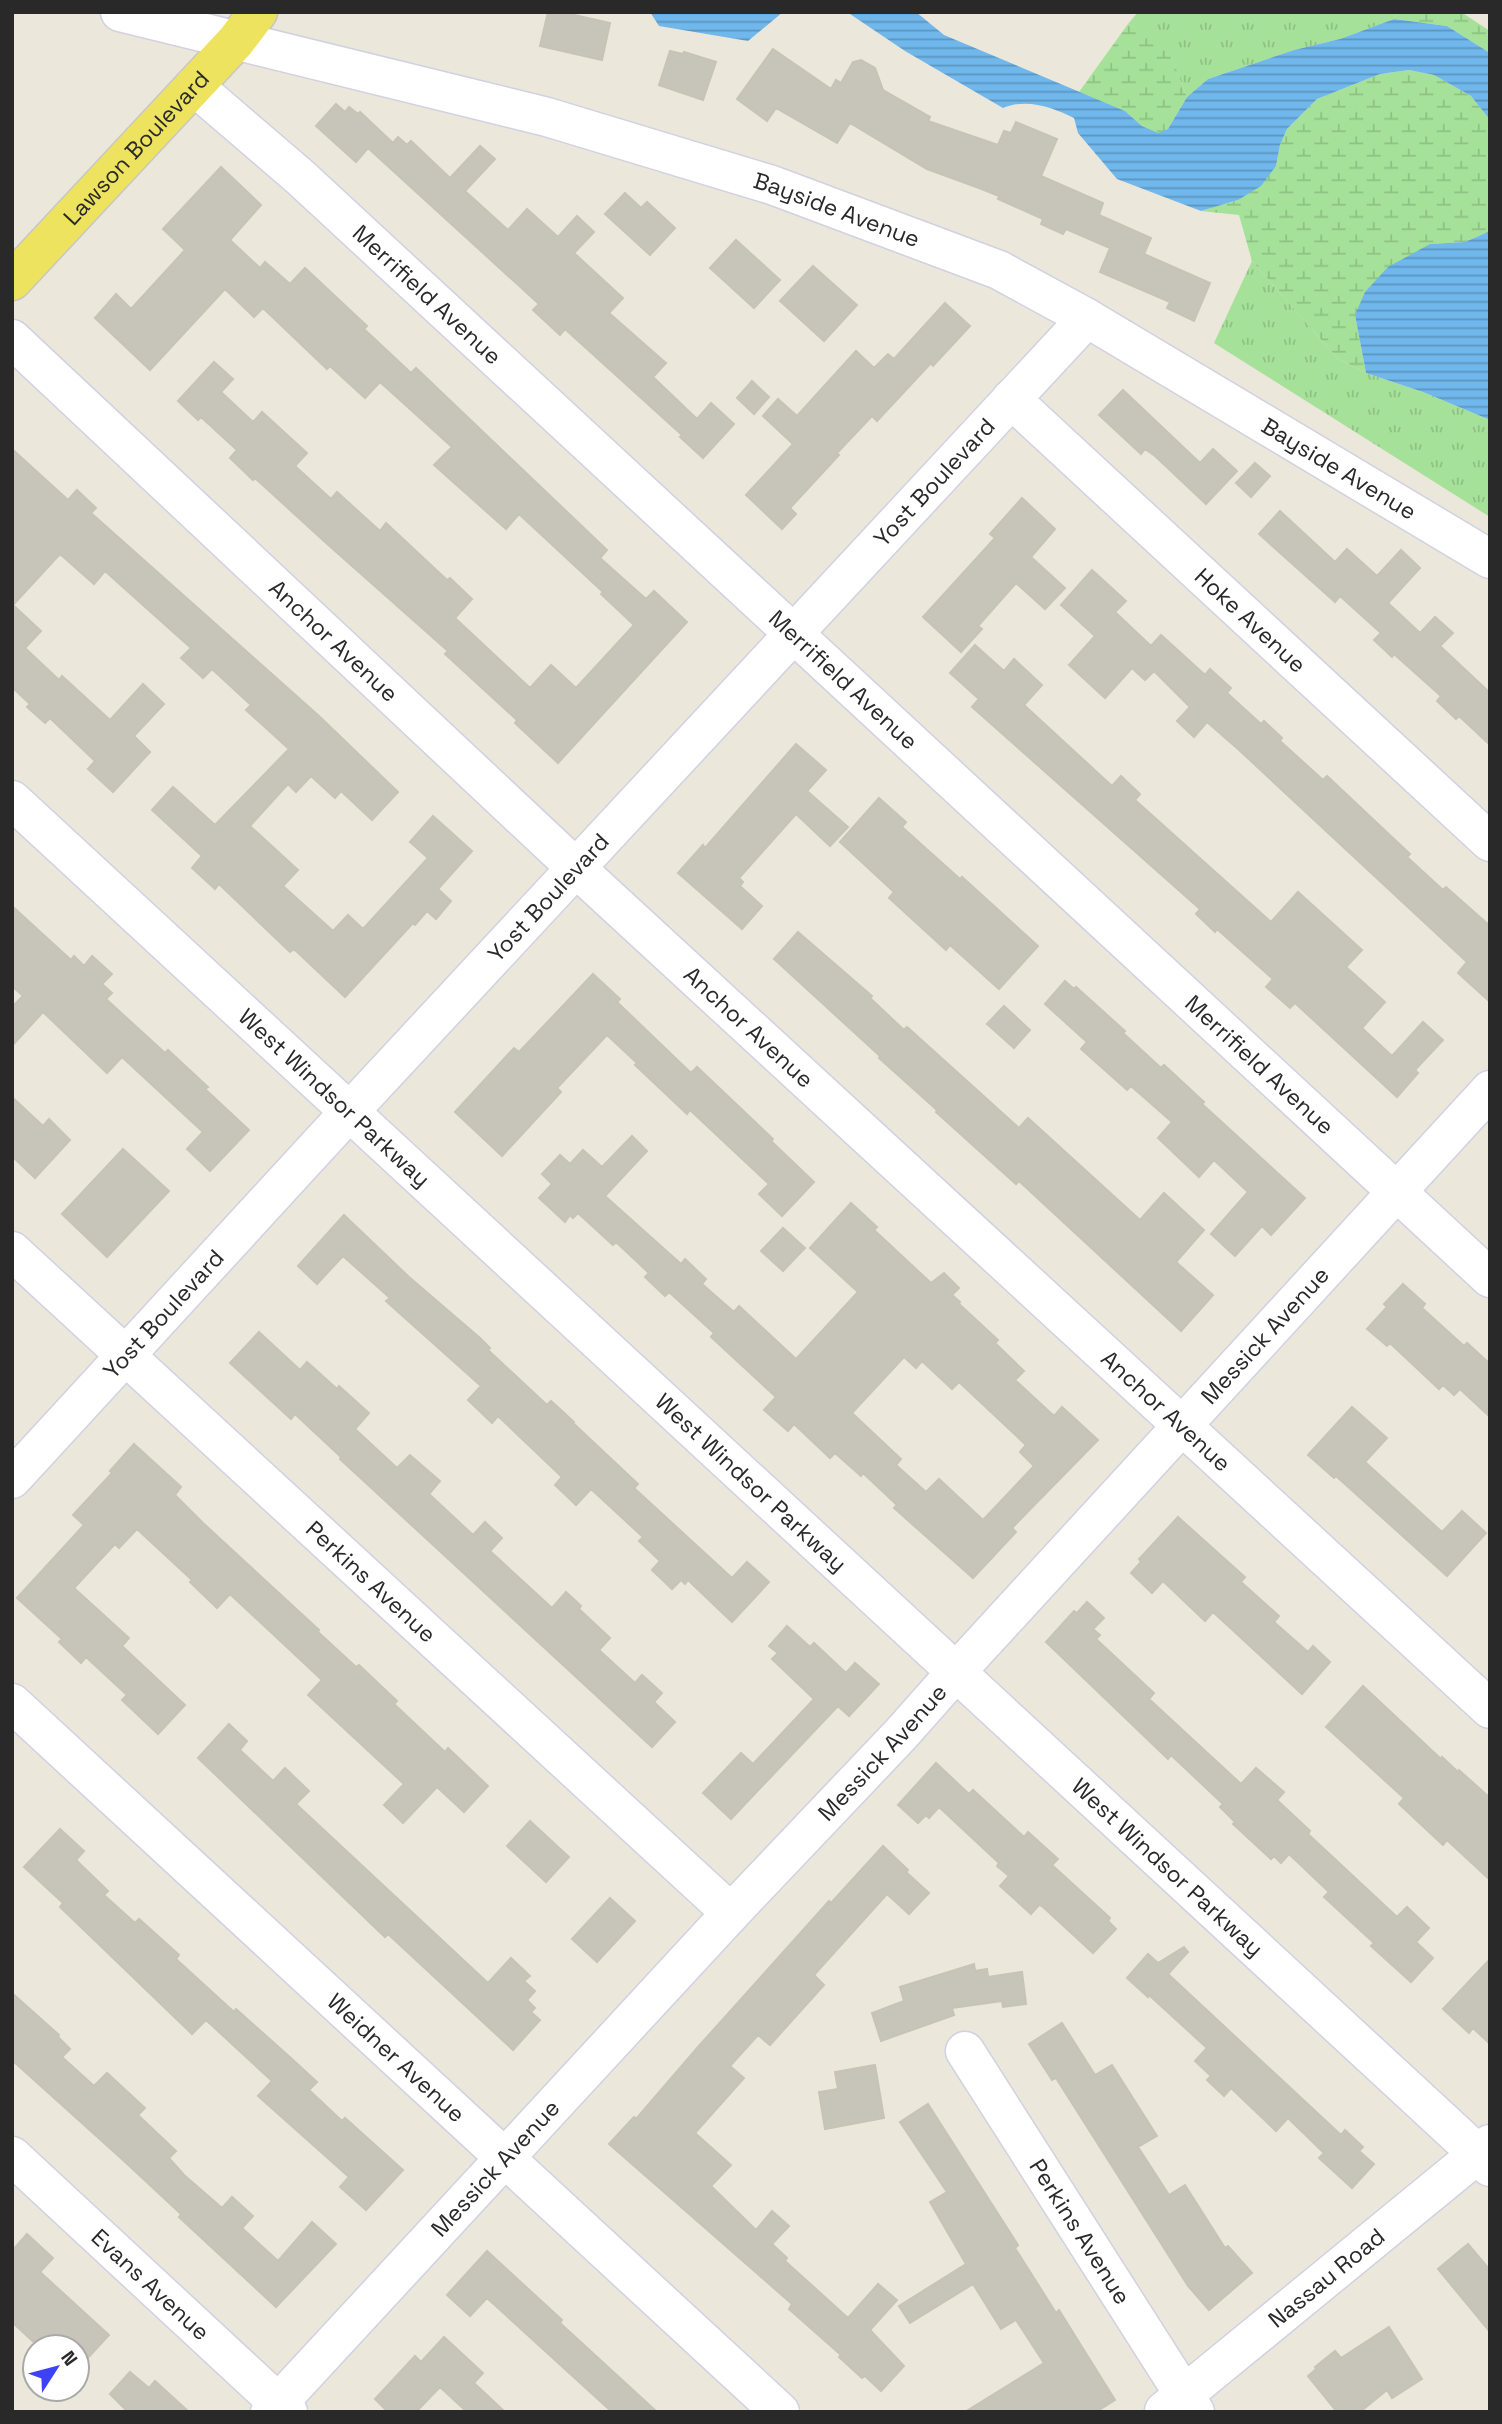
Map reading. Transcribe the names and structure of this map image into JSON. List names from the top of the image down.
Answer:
{
  "streets": {
    "main road": ["Lawson Boulevard"],
    "street": [
      "Bayside Avenue",
      "Merrifield Avenue",
      "Yost Boulevard",
      "Hoke Avenue",
      "Anchor Avenue",
      "West Windsor Parkway",
      "Messick Avenue",
      "Perkins Avenue",
      "Weidner Avenue",
      "Nassau Road",
      "Evans Avenue"
    ]
  },
  "crossings": [
    ["Lawson Boulevard", "Bayside Avenue"],
    ["Lawson Boulevard", "Merrifield Avenue"],
    ["Bayside Avenue", "Yost Boulevard"],
    ["Merrifield Avenue", "Yost Boulevard"],
    ["Merrifield Avenue", "Messick Avenue"],
    ["Yost Boulevard", "Hoke Avenue"],
    ["Yost Boulevard", "Anchor Avenue"],
    ["Yost Boulevard", "West Windsor Parkway"],
    ["Yost Boulevard", "Perkins Avenue"],
    ["Anchor Avenue", "Messick Avenue"],
    ["West Windsor Parkway", "Messick Avenue"],
    ["West Windsor Parkway", "Nassau Road"],
    ["Messick Avenue", "Perkins Avenue"],
    ["Messick Avenue", "Weidner Avenue"],
    ["Messick Avenue", "Evans Avenue"],
    ["Perkins Avenue", "Nassau Road"]
  ],
  "north": "top right"
}
